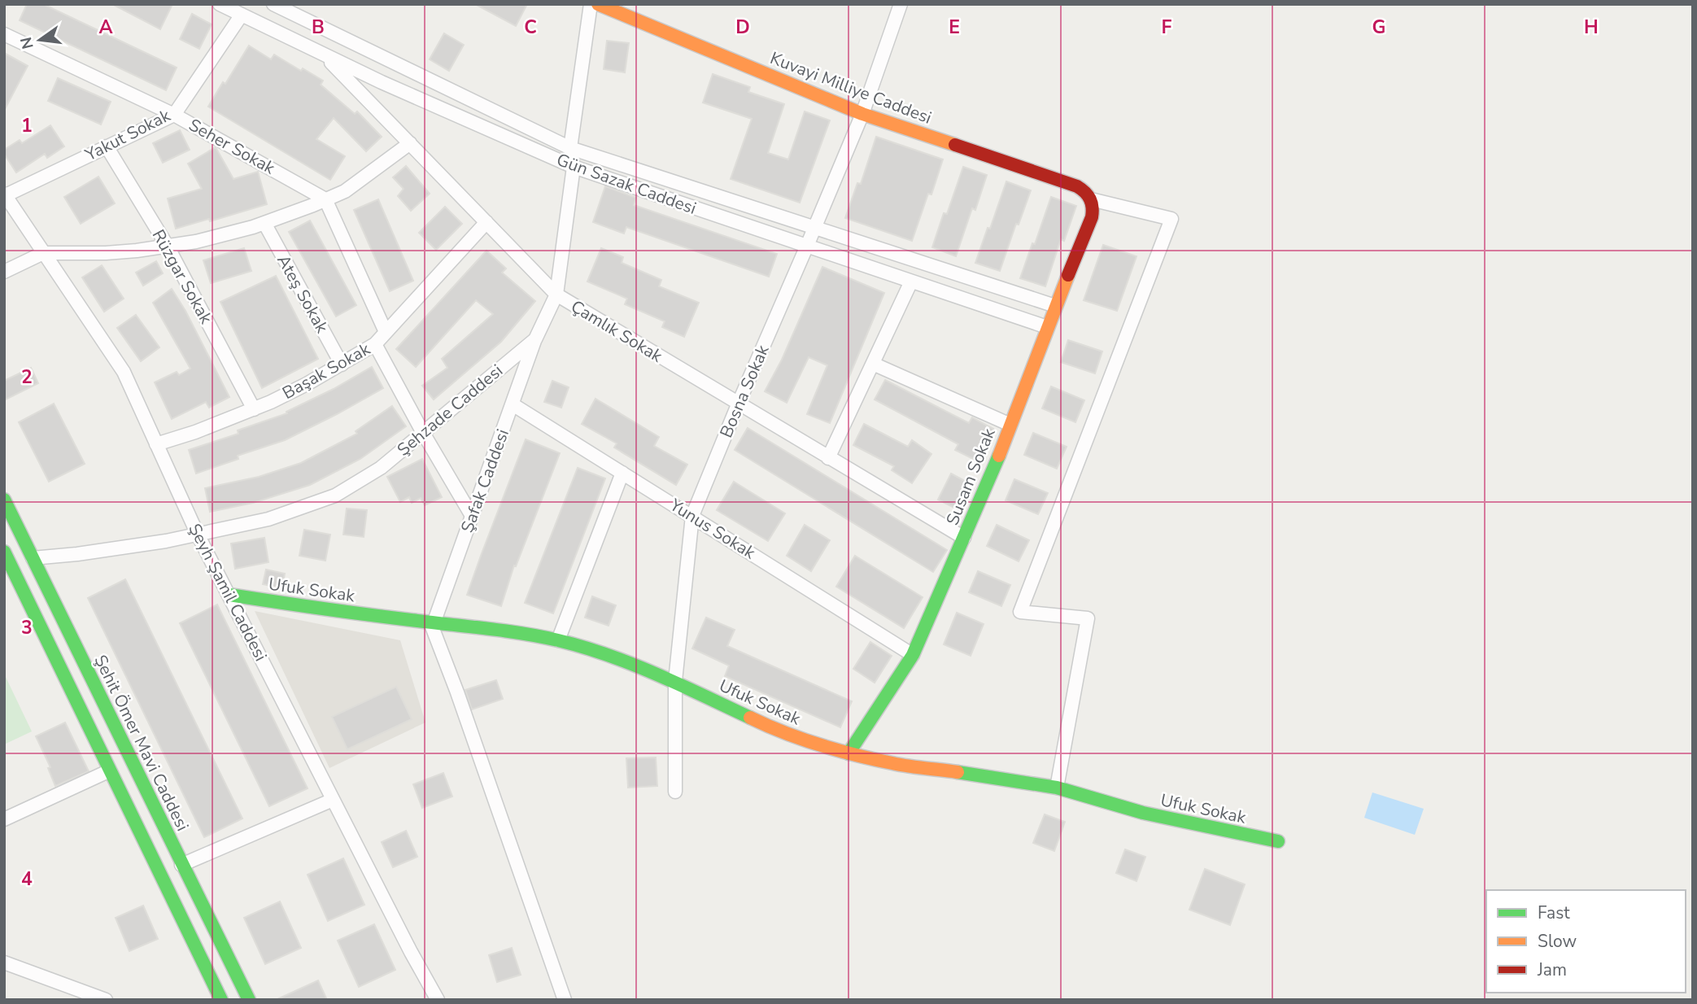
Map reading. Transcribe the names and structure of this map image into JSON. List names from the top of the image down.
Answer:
{
  "streets": {
    "street": [
      "Kuvayi Milliye Caddesi",
      "Yakut Sokak",
      "Seher Sokak",
      "Gün Sazak Caddesi",
      "Rüzgar Sokak",
      "Ateş Sokak",
      "Çamlık Sokak",
      "Başak Sokak",
      "Bosna Sokak",
      "Şehzade Caddesi",
      "Susam Sokak",
      "Şafak Caddesi",
      "Yunus Sokak",
      "Ufuk Sokak",
      "Şeyh Şamil Caddesi",
      "Şehit Ömer Mavi Caddesi"
    ]
  },
  "crossings": [
    ["Kuvayi Milliye Caddesi", "Bosna Sokak"],
    ["Kuvayi Milliye Caddesi", "Susam Sokak"],
    ["Yakut Sokak", "Seher Sokak"],
    ["Yakut Sokak", "Gün Sazak Caddesi"],
    ["Yakut Sokak", "Rüzgar Sokak"],
    ["Yakut Sokak", "Şeyh Şamil Caddesi"],
    ["Gün Sazak Caddesi", "Çamlık Sokak"],
    ["Gün Sazak Caddesi", "Bosna Sokak"],
    ["Gün Sazak Caddesi", "Şehzade Caddesi"],
    ["Gün Sazak Caddesi", "Susam Sokak"],
    ["Rüzgar Sokak", "Başak Sokak"],
    ["Ateş Sokak", "Başak Sokak"],
    ["Çamlık Sokak", "Başak Sokak"],
    ["Çamlık Sokak", "Bosna Sokak"],
    ["Çamlık Sokak", "Şehzade Caddesi"],
    ["Çamlık Sokak", "Susam Sokak"],
    ["Başak Sokak", "Şeyh Şamil Caddesi"],
    ["Bosna Sokak", "Yunus Sokak"],
    ["Bosna Sokak", "Ufuk Sokak"],
    ["Şehzade Caddesi", "Şafak Caddesi"],
    ["Şehzade Caddesi", "Şeyh Şamil Caddesi"],
    ["Şehzade Caddesi", "Şehit Ömer Mavi Caddesi"],
    ["Susam Sokak", "Yunus Sokak"],
    ["Susam Sokak", "Ufuk Sokak"],
    ["Şafak Caddesi", "Yunus Sokak"],
    ["Şafak Caddesi", "Ufuk Sokak"],
    ["Ufuk Sokak", "Şeyh Şamil Caddesi"]
  ],
  "legend": ["Fast", "Slow", "Jam"],
  "north": "left",
  "grid": {
    "columns": [
      "A",
      "B",
      "C",
      "D",
      "E",
      "F",
      "G",
      "H"
    ],
    "rows": [
      "1",
      "2",
      "3",
      "4"
    ]
  }
}
